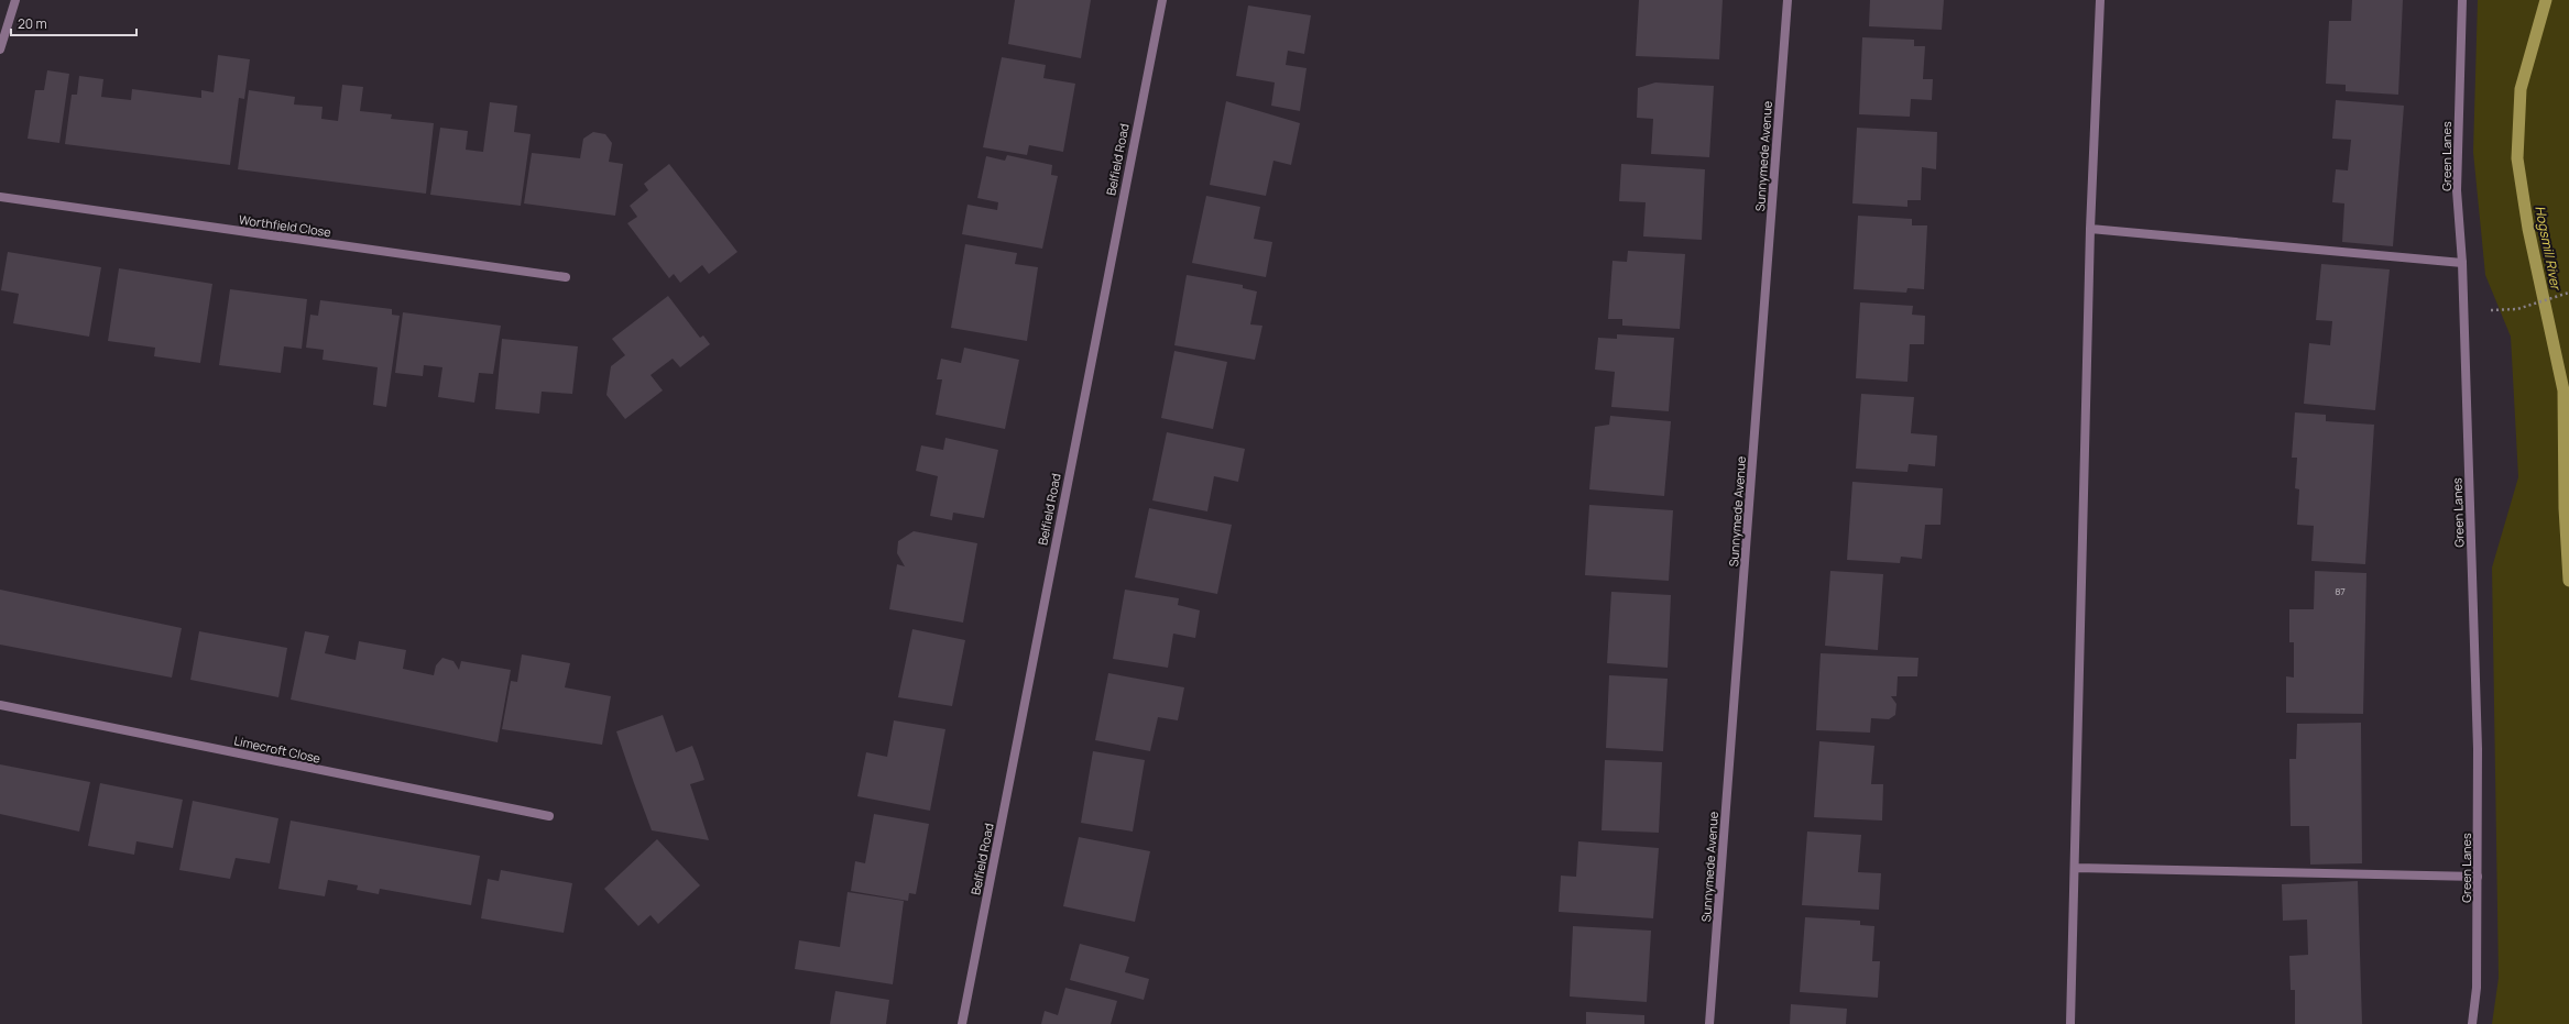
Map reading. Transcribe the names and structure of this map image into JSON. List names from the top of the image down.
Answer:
{
  "streets": {
    "street": [
      "Sunnymede Avenue",
      "Green Lanes",
      "Belfield Road",
      "Worthfield Close",
      "Limecroft Close"
    ]
  },
  "water": ["Hogsmill River"],
  "house_numbers": ["87"],
  "scale_bar": "20 m"
}
